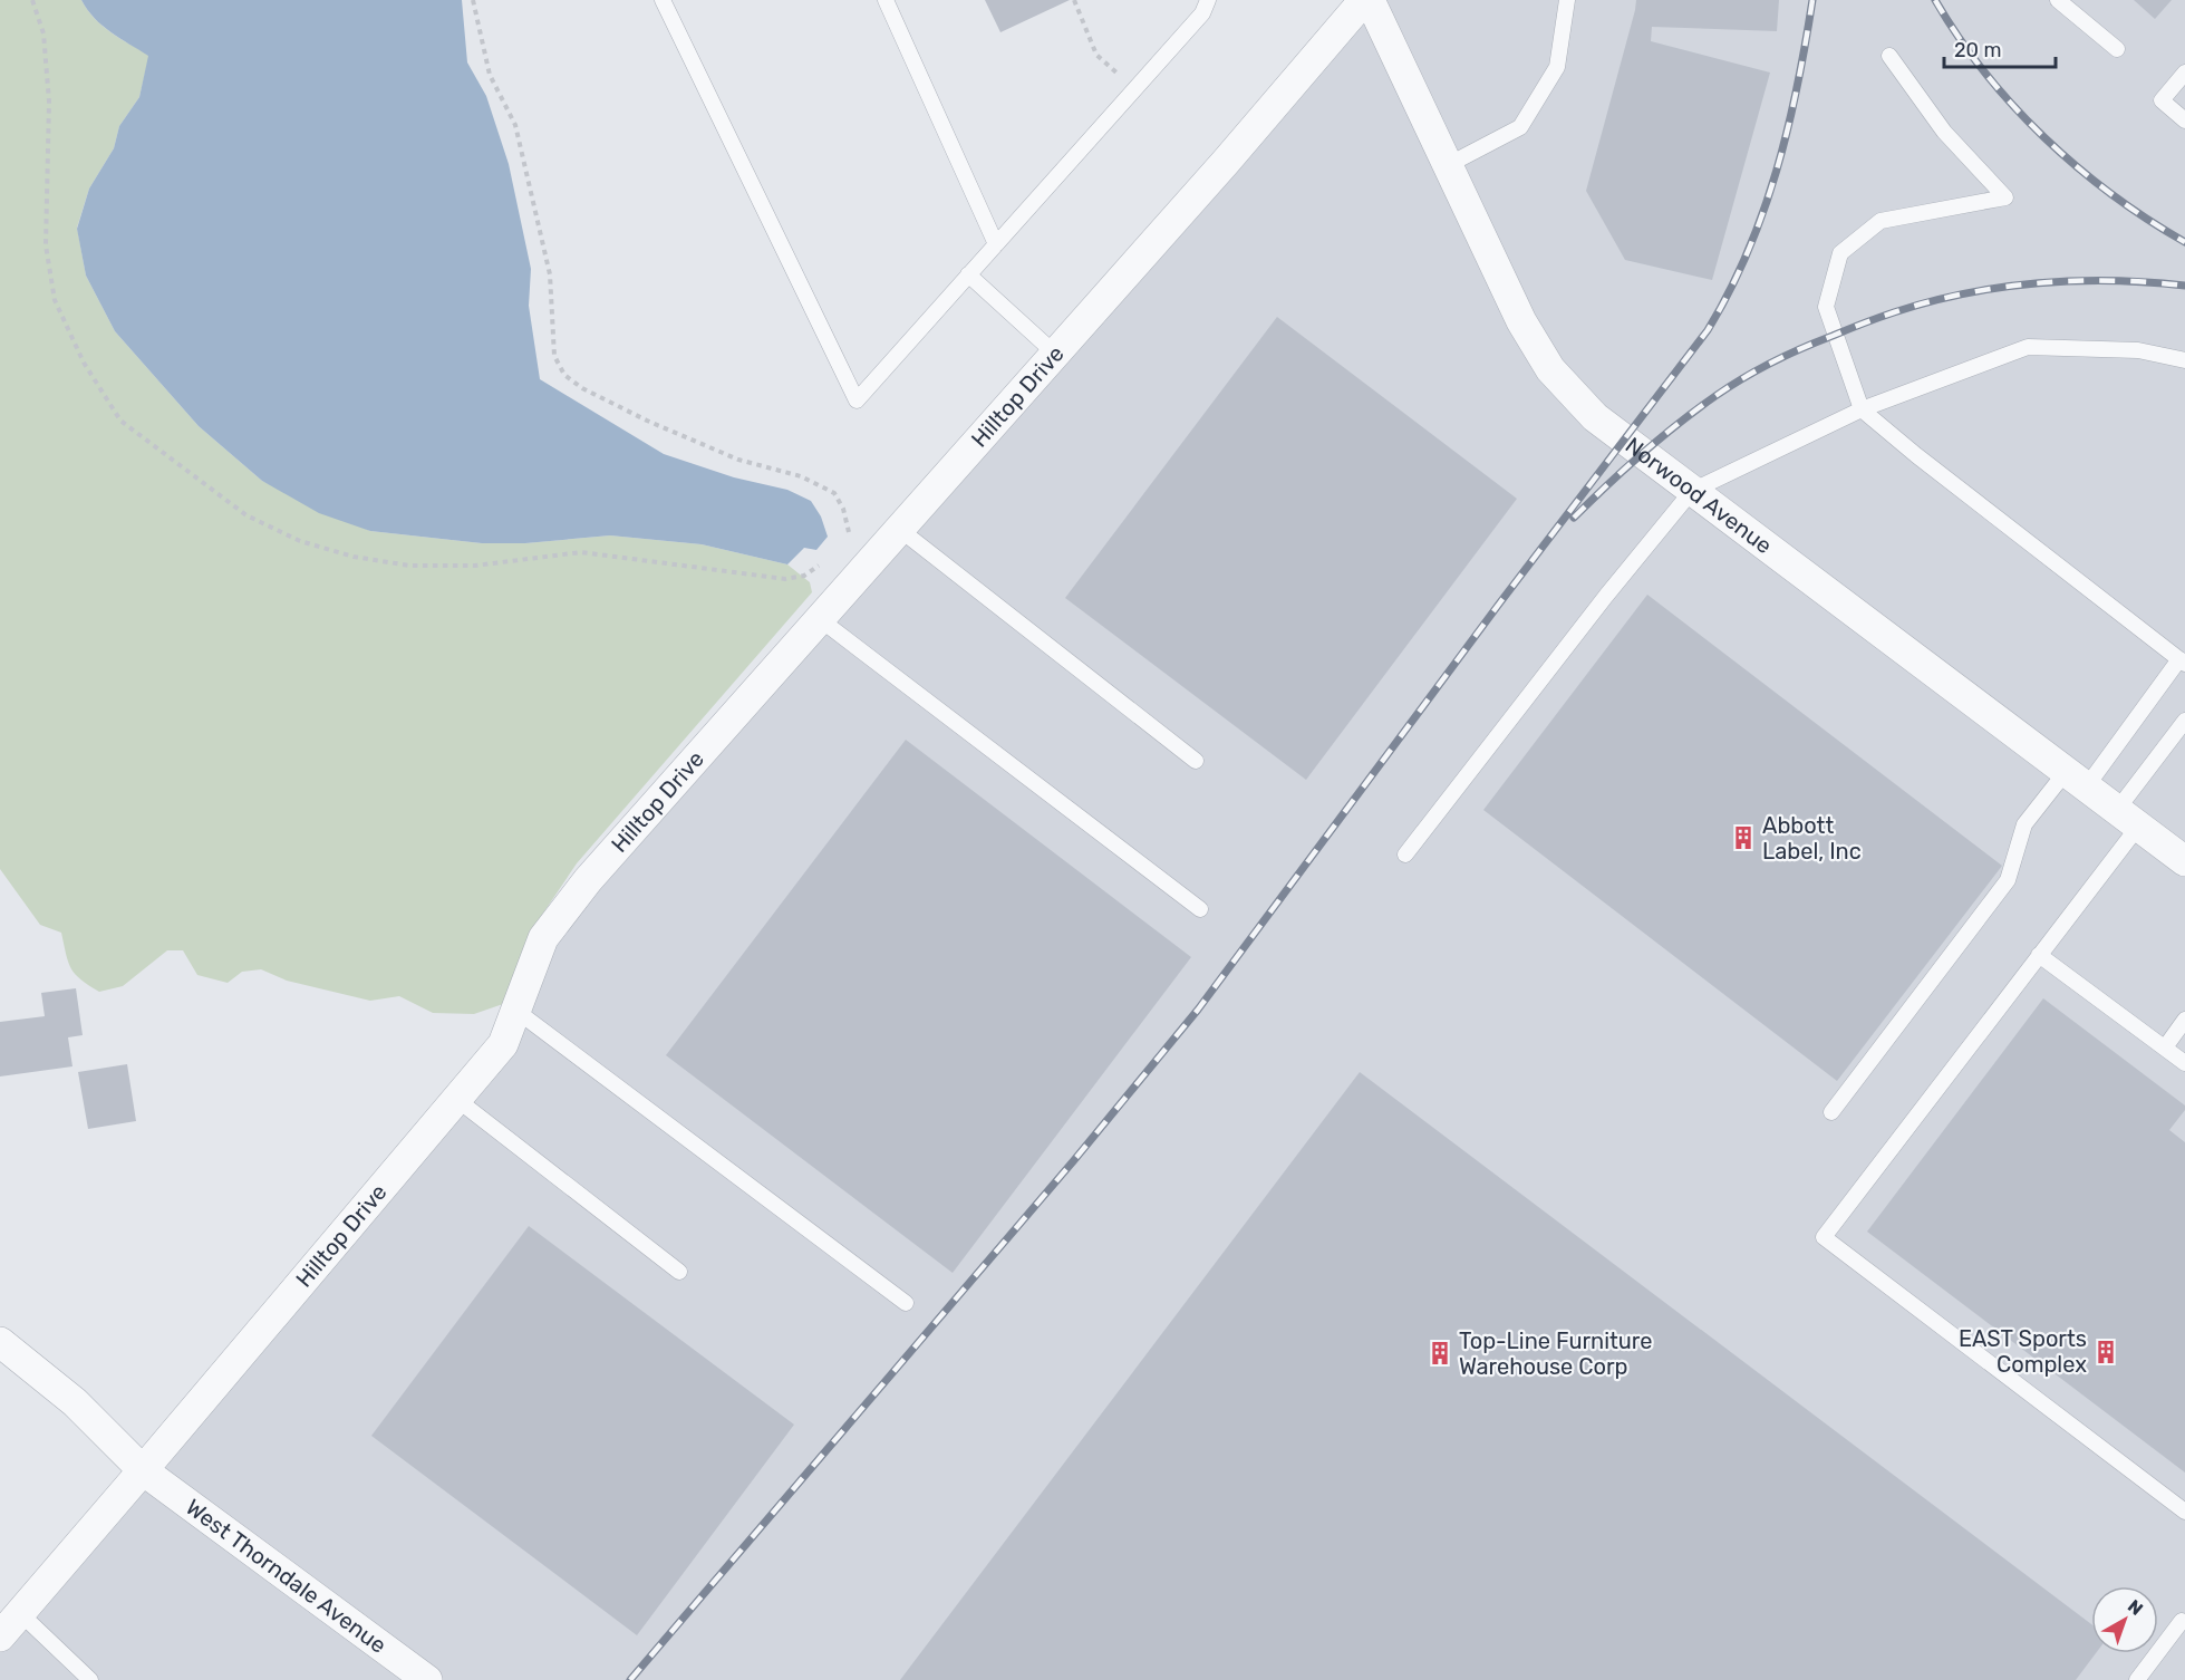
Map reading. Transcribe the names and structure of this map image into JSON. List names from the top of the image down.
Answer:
{
  "streets": {
    "street": ["Hilltop Drive", "Norwood Avenue", "West Thorndale Avenue"]
  },
  "crossings": [
    ["Hilltop Drive", "West Thorndale Avenue"]
  ],
  "places": {
    "building": ["Abbott Label, Inc", "EAST Sports Complex", "Top-Line Furniture Warehouse Corp"]
  },
  "scale_bar": "20 m",
  "north": "top right"
}
